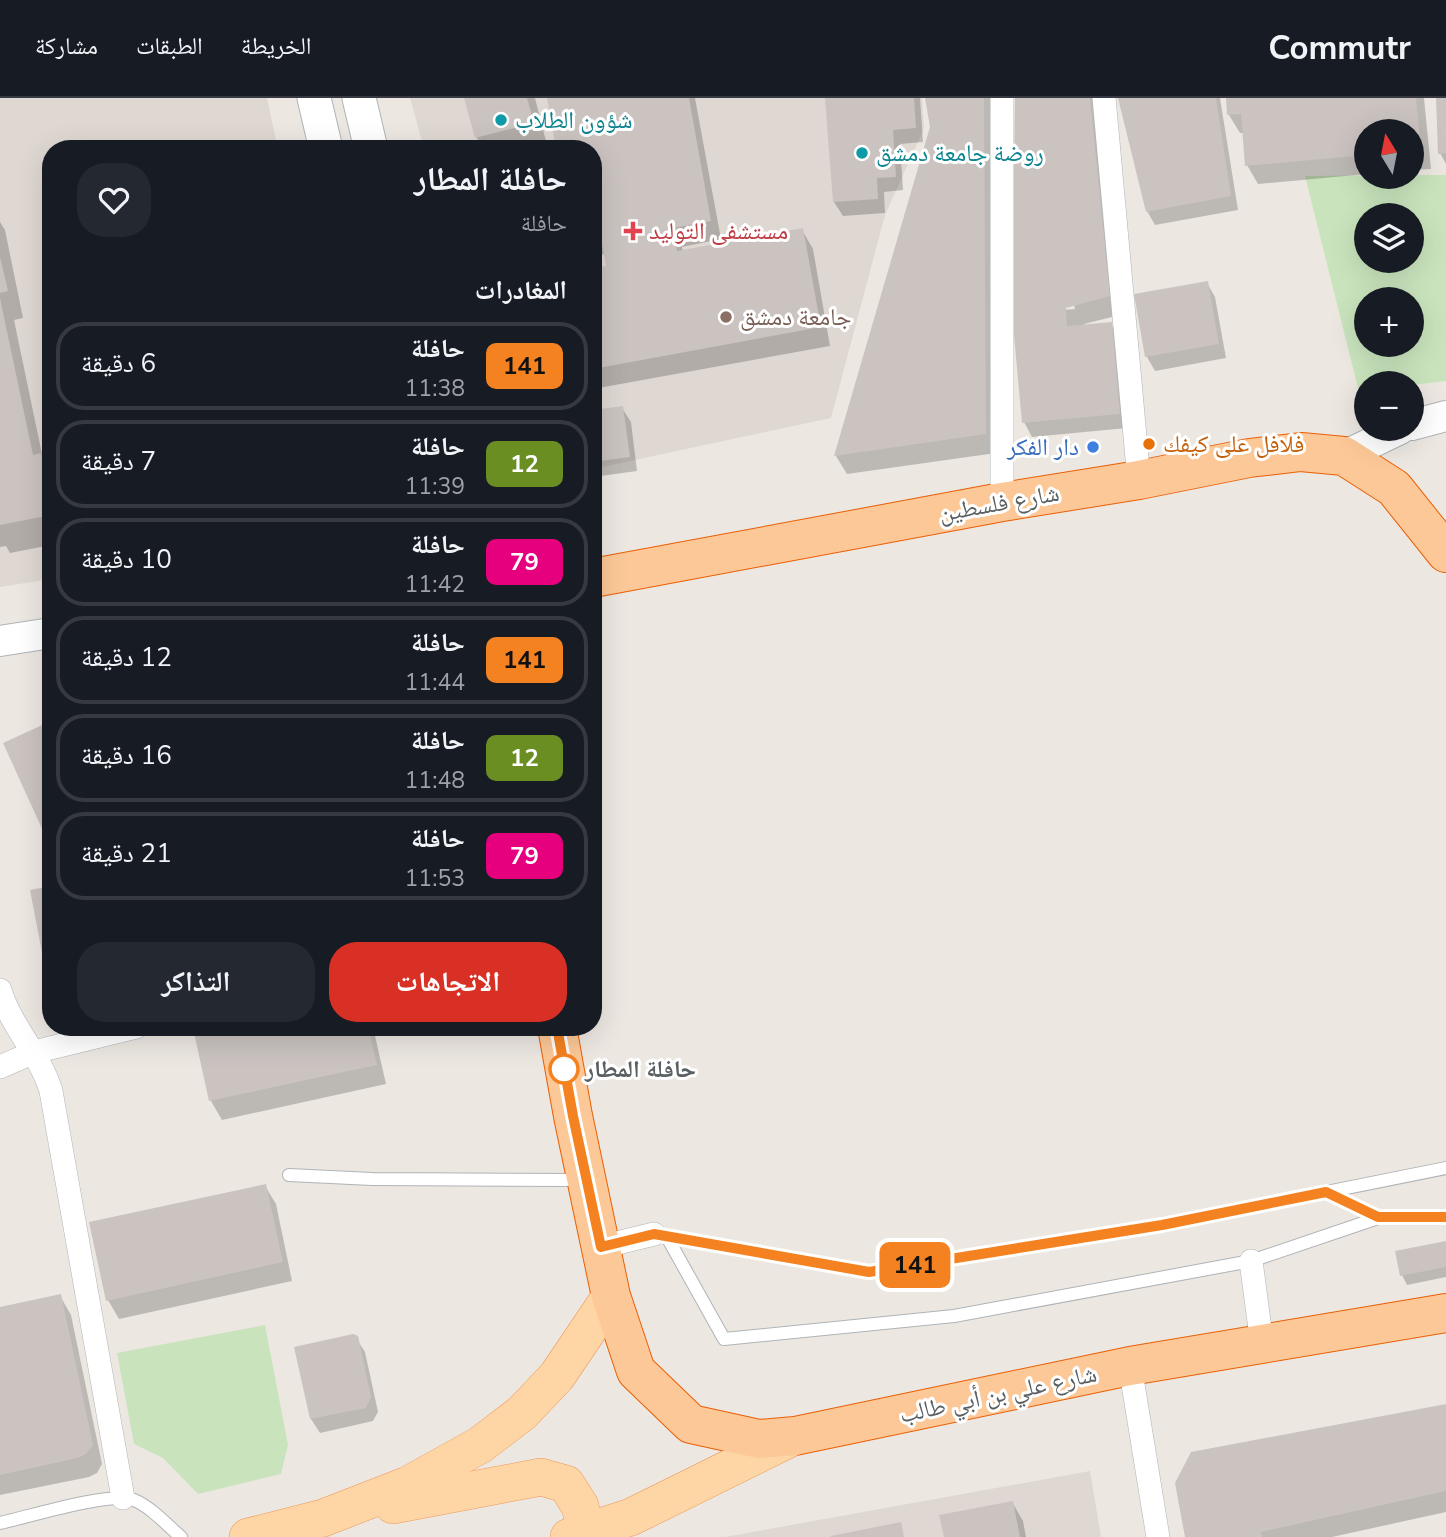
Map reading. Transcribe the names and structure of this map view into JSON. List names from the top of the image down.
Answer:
{
  "streets": {
    "highway": ["شارع فلسطين", "شارع علي بن أبي طالب"]
  },
  "places": {
    "other": [
      "شؤون الطلاب",
      "روضة جامعة دمشق",
      "جامعة دمشق",
      "فلافل على كيفك",
      "دار الفكر",
      "حافلة المطار"
    ],
    "health": ["مستشفى التوليد"]
  },
  "lines": ["bus line 141"],
  "north": "top",
  "page": {
    "header": "Commutr",
    "nav": ["الخريطة", "الطبقات", "مشاركة"],
    "on_map": "141",
    "map_buttons": ["+", "−"],
    "heading": [
      ["حافلة المطار", "حافلة"],
      "المغادرات"
    ],
    "list": [
      {
        "mark": "141",
        "name": "حافلة",
        "note": "11:38",
        "value": "6 دقيقة"
      },
      {
        "mark": "12",
        "name": "حافلة",
        "note": "11:39",
        "value": "7 دقيقة"
      },
      {
        "mark": "79",
        "name": "حافلة",
        "note": "11:42",
        "value": "10 دقيقة"
      },
      {
        "mark": "141",
        "name": "حافلة",
        "note": "11:44",
        "value": "12 دقيقة"
      },
      {
        "mark": "12",
        "name": "حافلة",
        "note": "11:48",
        "value": "16 دقيقة"
      },
      {
        "mark": "79",
        "name": "حافلة",
        "note": "11:53",
        "value": "21 دقيقة"
      }
    ],
    "buttons": ["الاتجاهات", "التذاكر"]
  }
}
